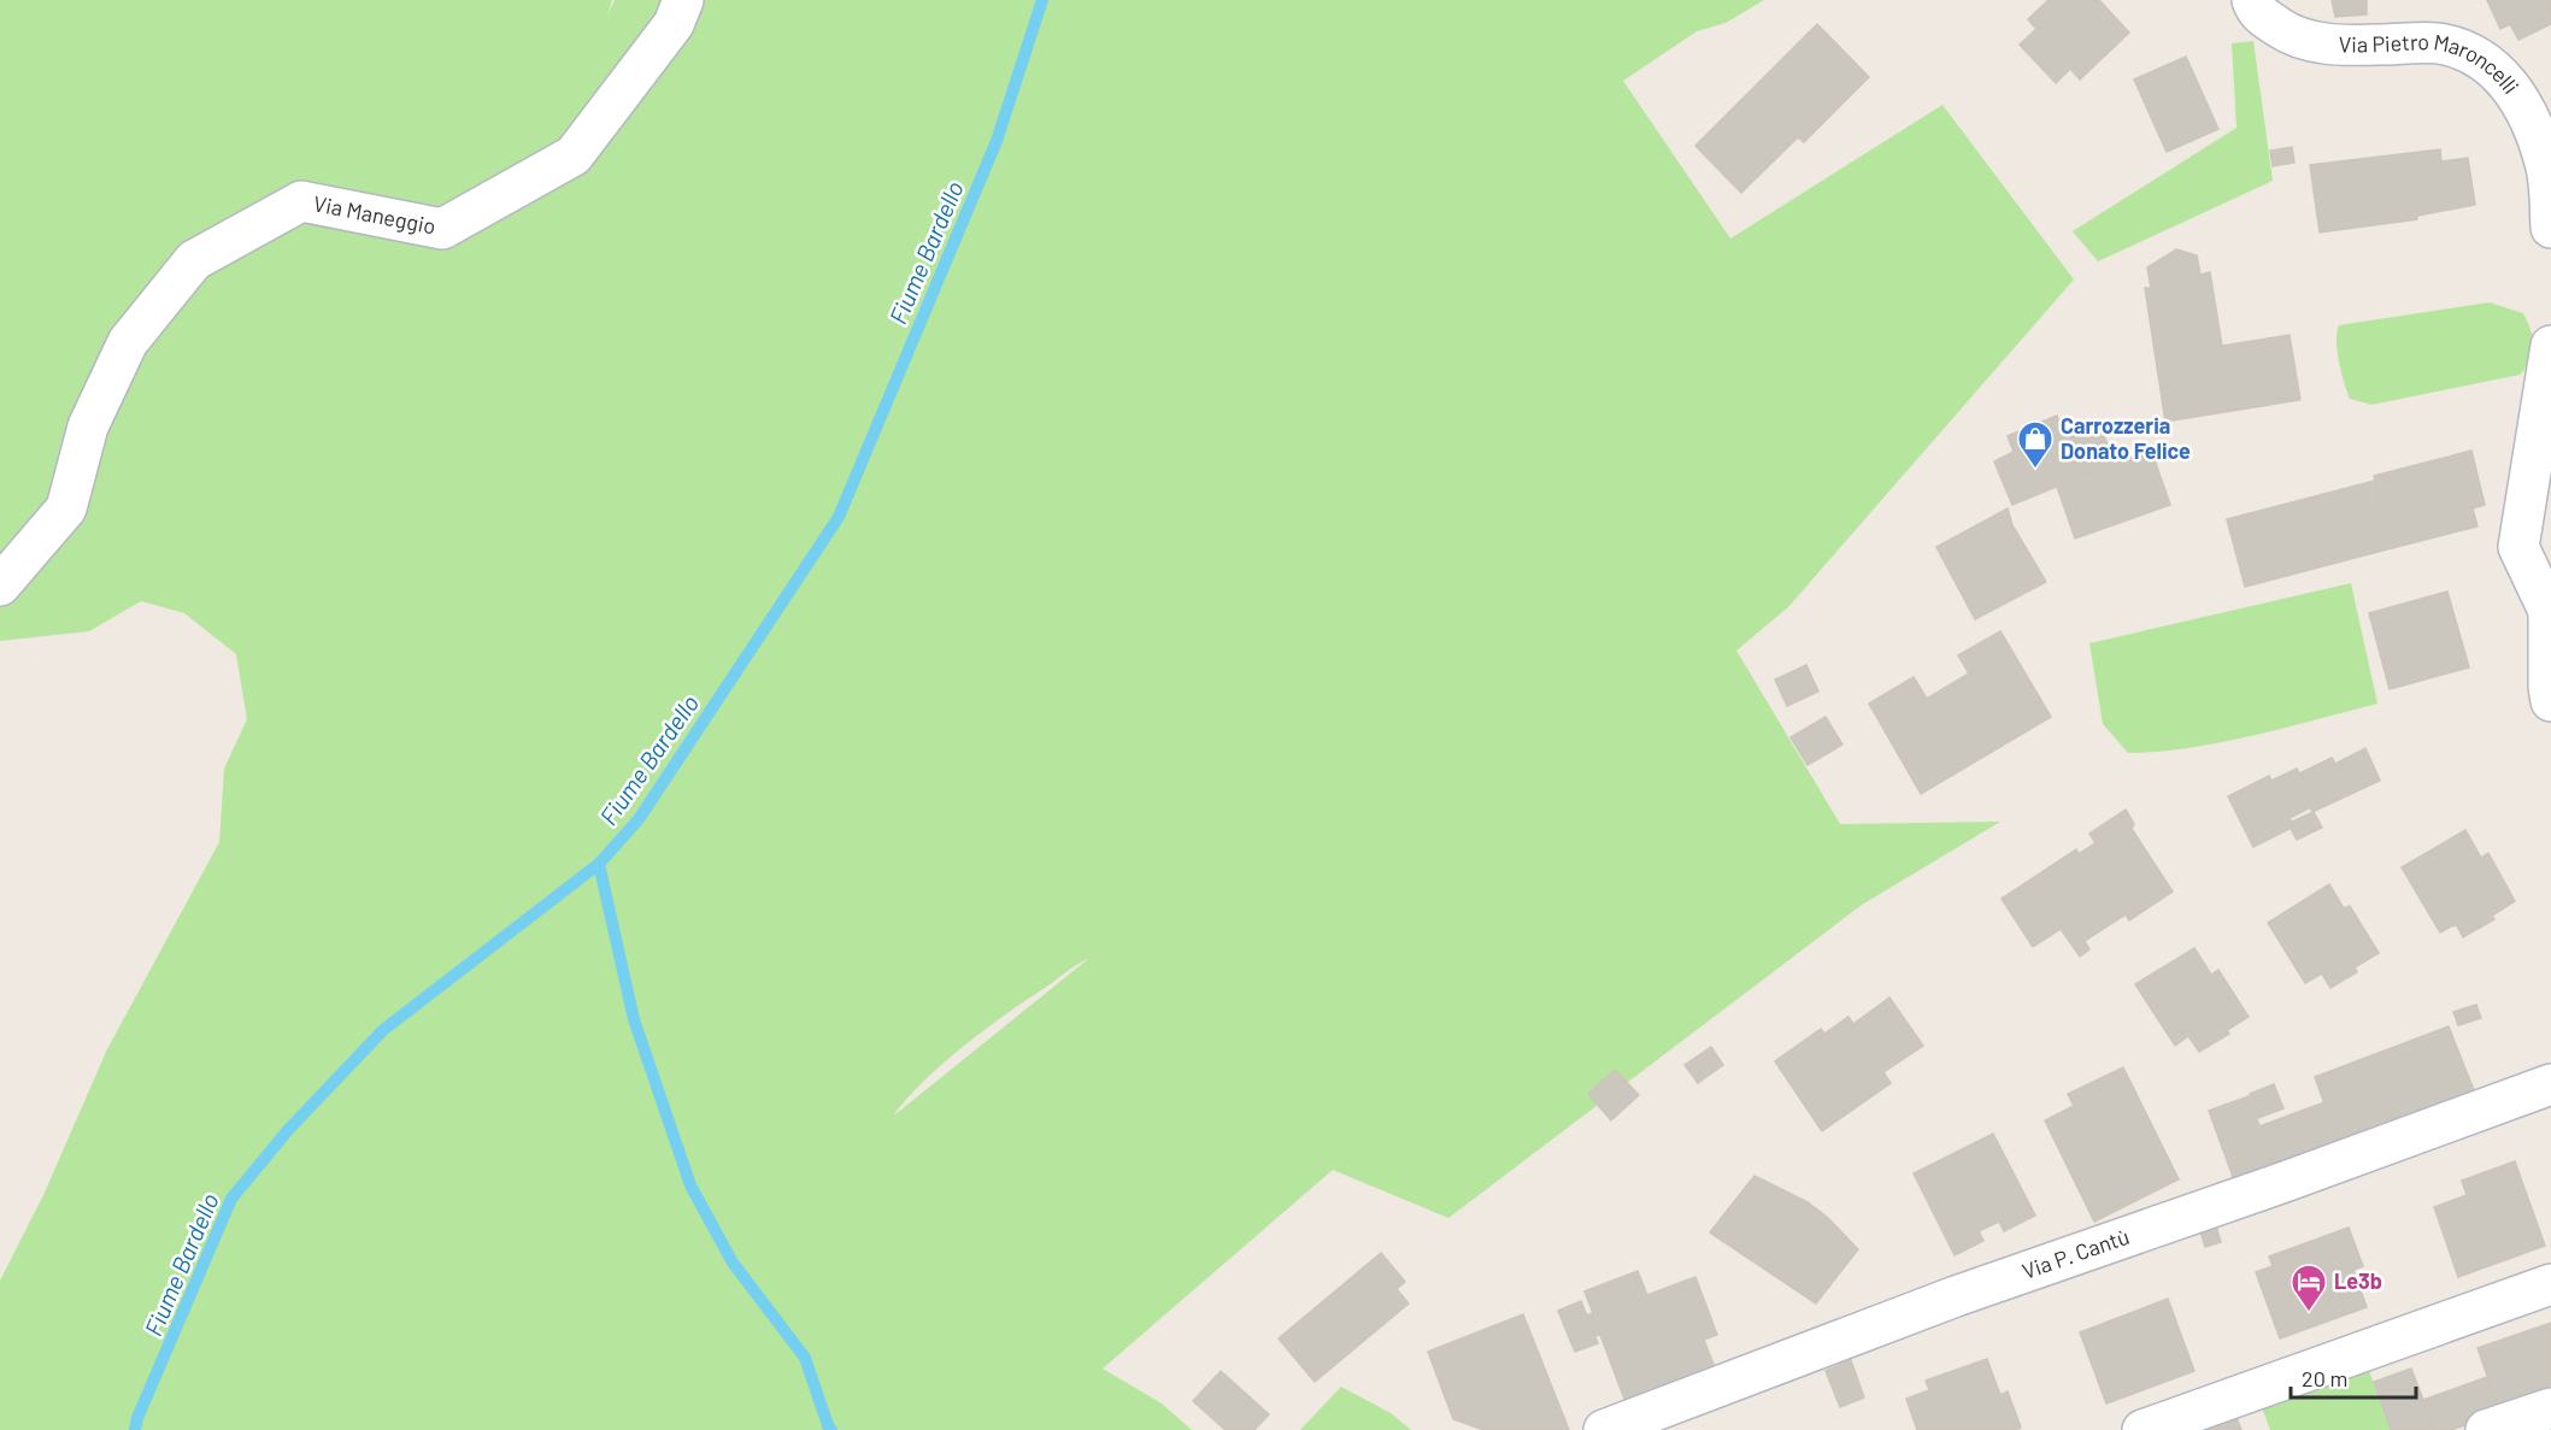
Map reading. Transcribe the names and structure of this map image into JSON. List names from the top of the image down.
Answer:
{
  "streets": {
    "street": ["Via Pietro Maroncelli", "Via Maneggio", "Via P. Cantù"]
  },
  "water": ["Fiume Bardello"],
  "places": {
    "shop": ["Carrozzeria Donato Felice"],
    "hotel": ["Le3b"]
  },
  "scale_bar": "20 m"
}
